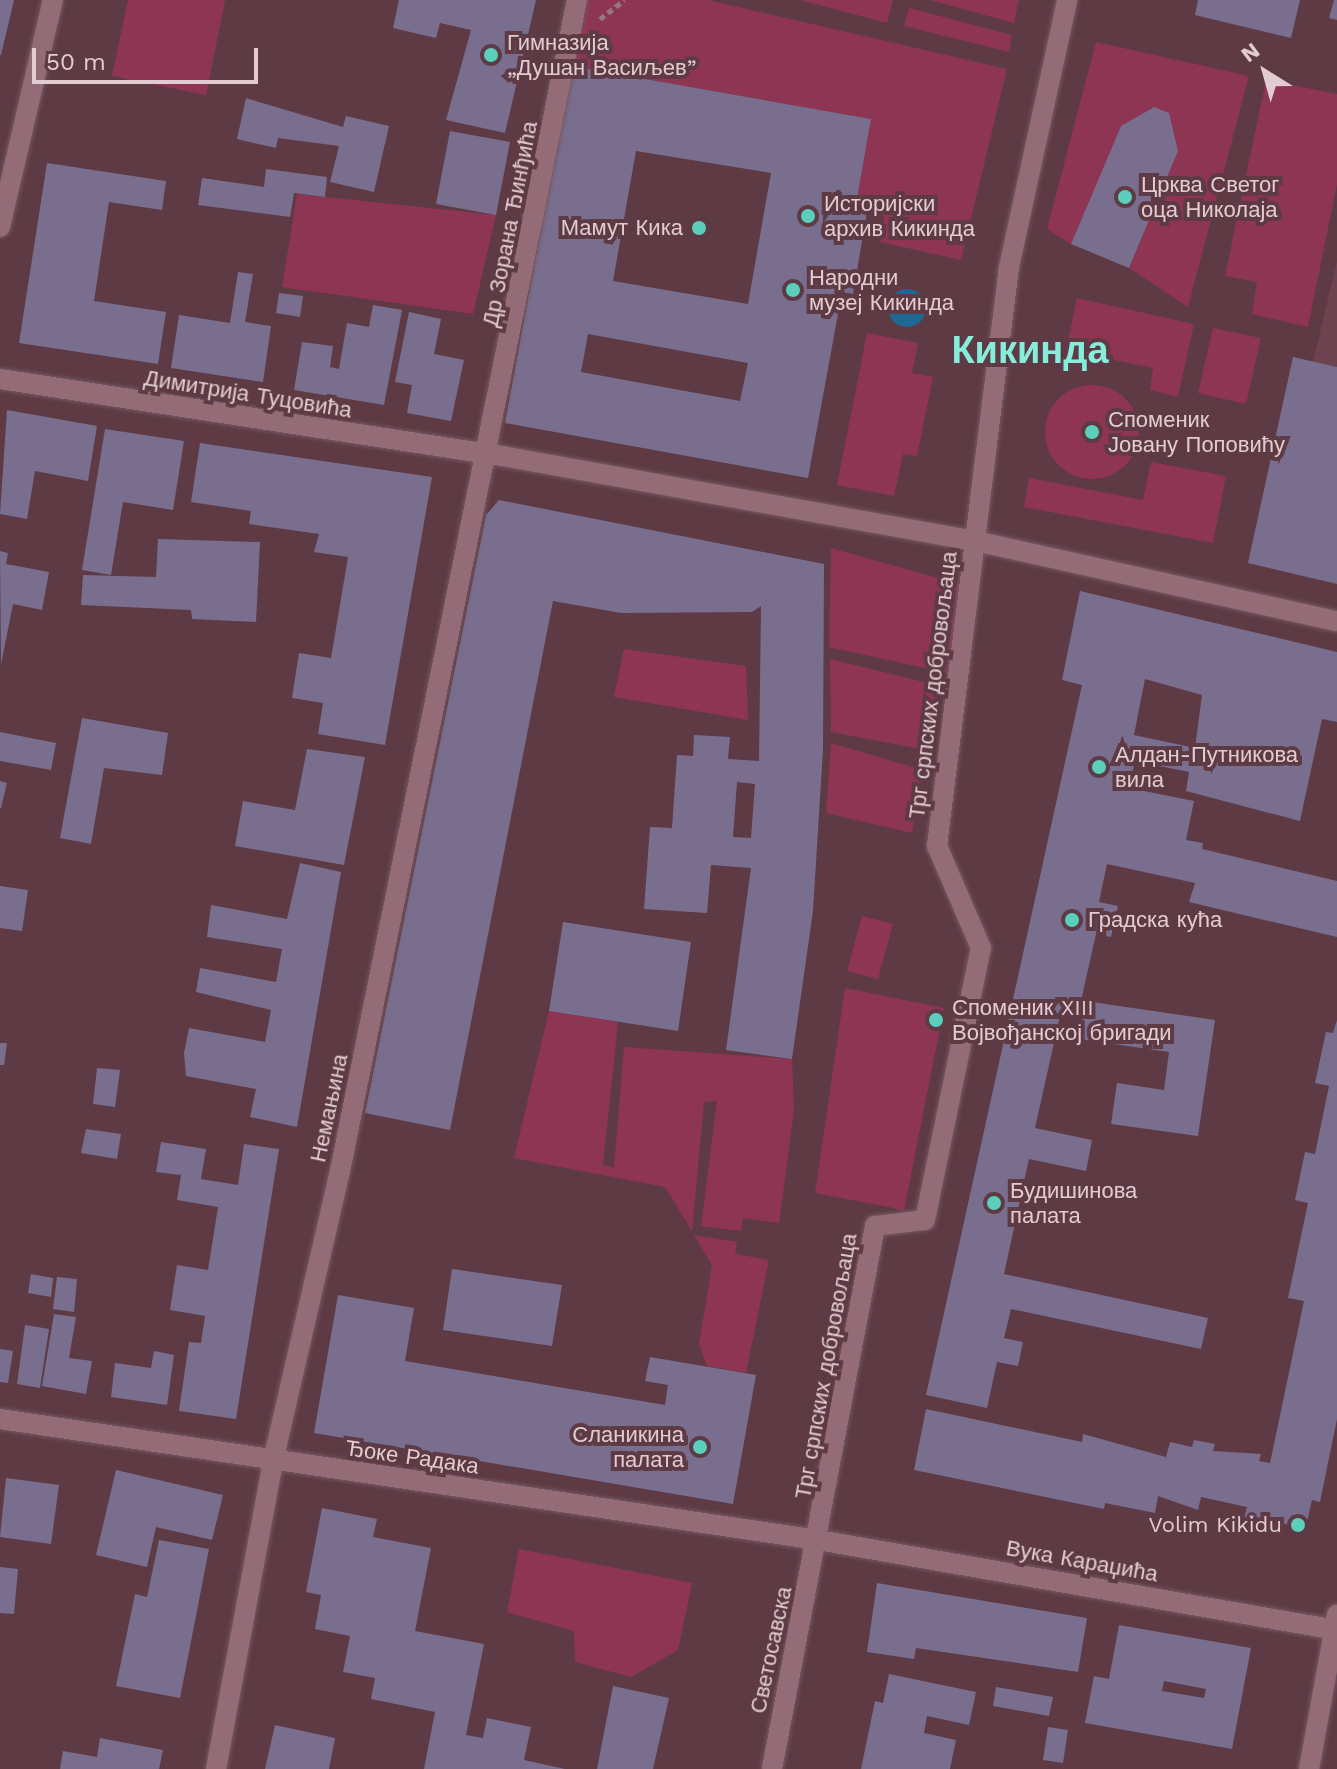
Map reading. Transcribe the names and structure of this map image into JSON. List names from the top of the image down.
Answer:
{
  "streets": {
    "street": [
      "Др Зорана Ђинђића",
      "Димитрија Туцовића",
      "Трг српских добровољаца",
      "Немањина",
      "Ђоке Радака",
      "Вука Караџића",
      "Светосавска"
    ]
  },
  "crossings": [
    ["Др Зорана Ђинђића", "Димитрија Туцовића"],
    ["Др Зорана Ђинђића", "Трг српских добровољаца"],
    ["Др Зорана Ђинђића", "Немањина"],
    ["Димитрија Туцовића", "Трг српских добровољаца"],
    ["Димитрија Туцовића", "Немањина"],
    ["Трг српских добровољаца", "Немањина"],
    ["Трг српских добровољаца", "Ђоке Радака"],
    ["Трг српских добровољаца", "Вука Караџића"],
    ["Трг српских добровољаца", "Светосавска"],
    ["Немањина", "Ђоке Радака"],
    ["Ђоке Радака", "Вука Караџића"],
    ["Ђоке Радака", "Светосавска"],
    ["Вука Караџића", "Светосавска"]
  ],
  "districts": ["Кикинда"],
  "places": [
    "Гимназија „Душан Васиљев”",
    "Црква Светог оца Николаја",
    "Историјски архив Кикинда",
    "Мамут Кика",
    "Народни музеј Кикинда",
    "Споменик Јовану Поповићу",
    "Алдан-Путникова вила",
    "Градска кућа",
    "Споменик XIII Војвођанској бригади",
    "Будишинова палата",
    "Сланикина палата",
    "Volim Kikidu"
  ],
  "scale_bar": "50 m",
  "north": "top left"
}
